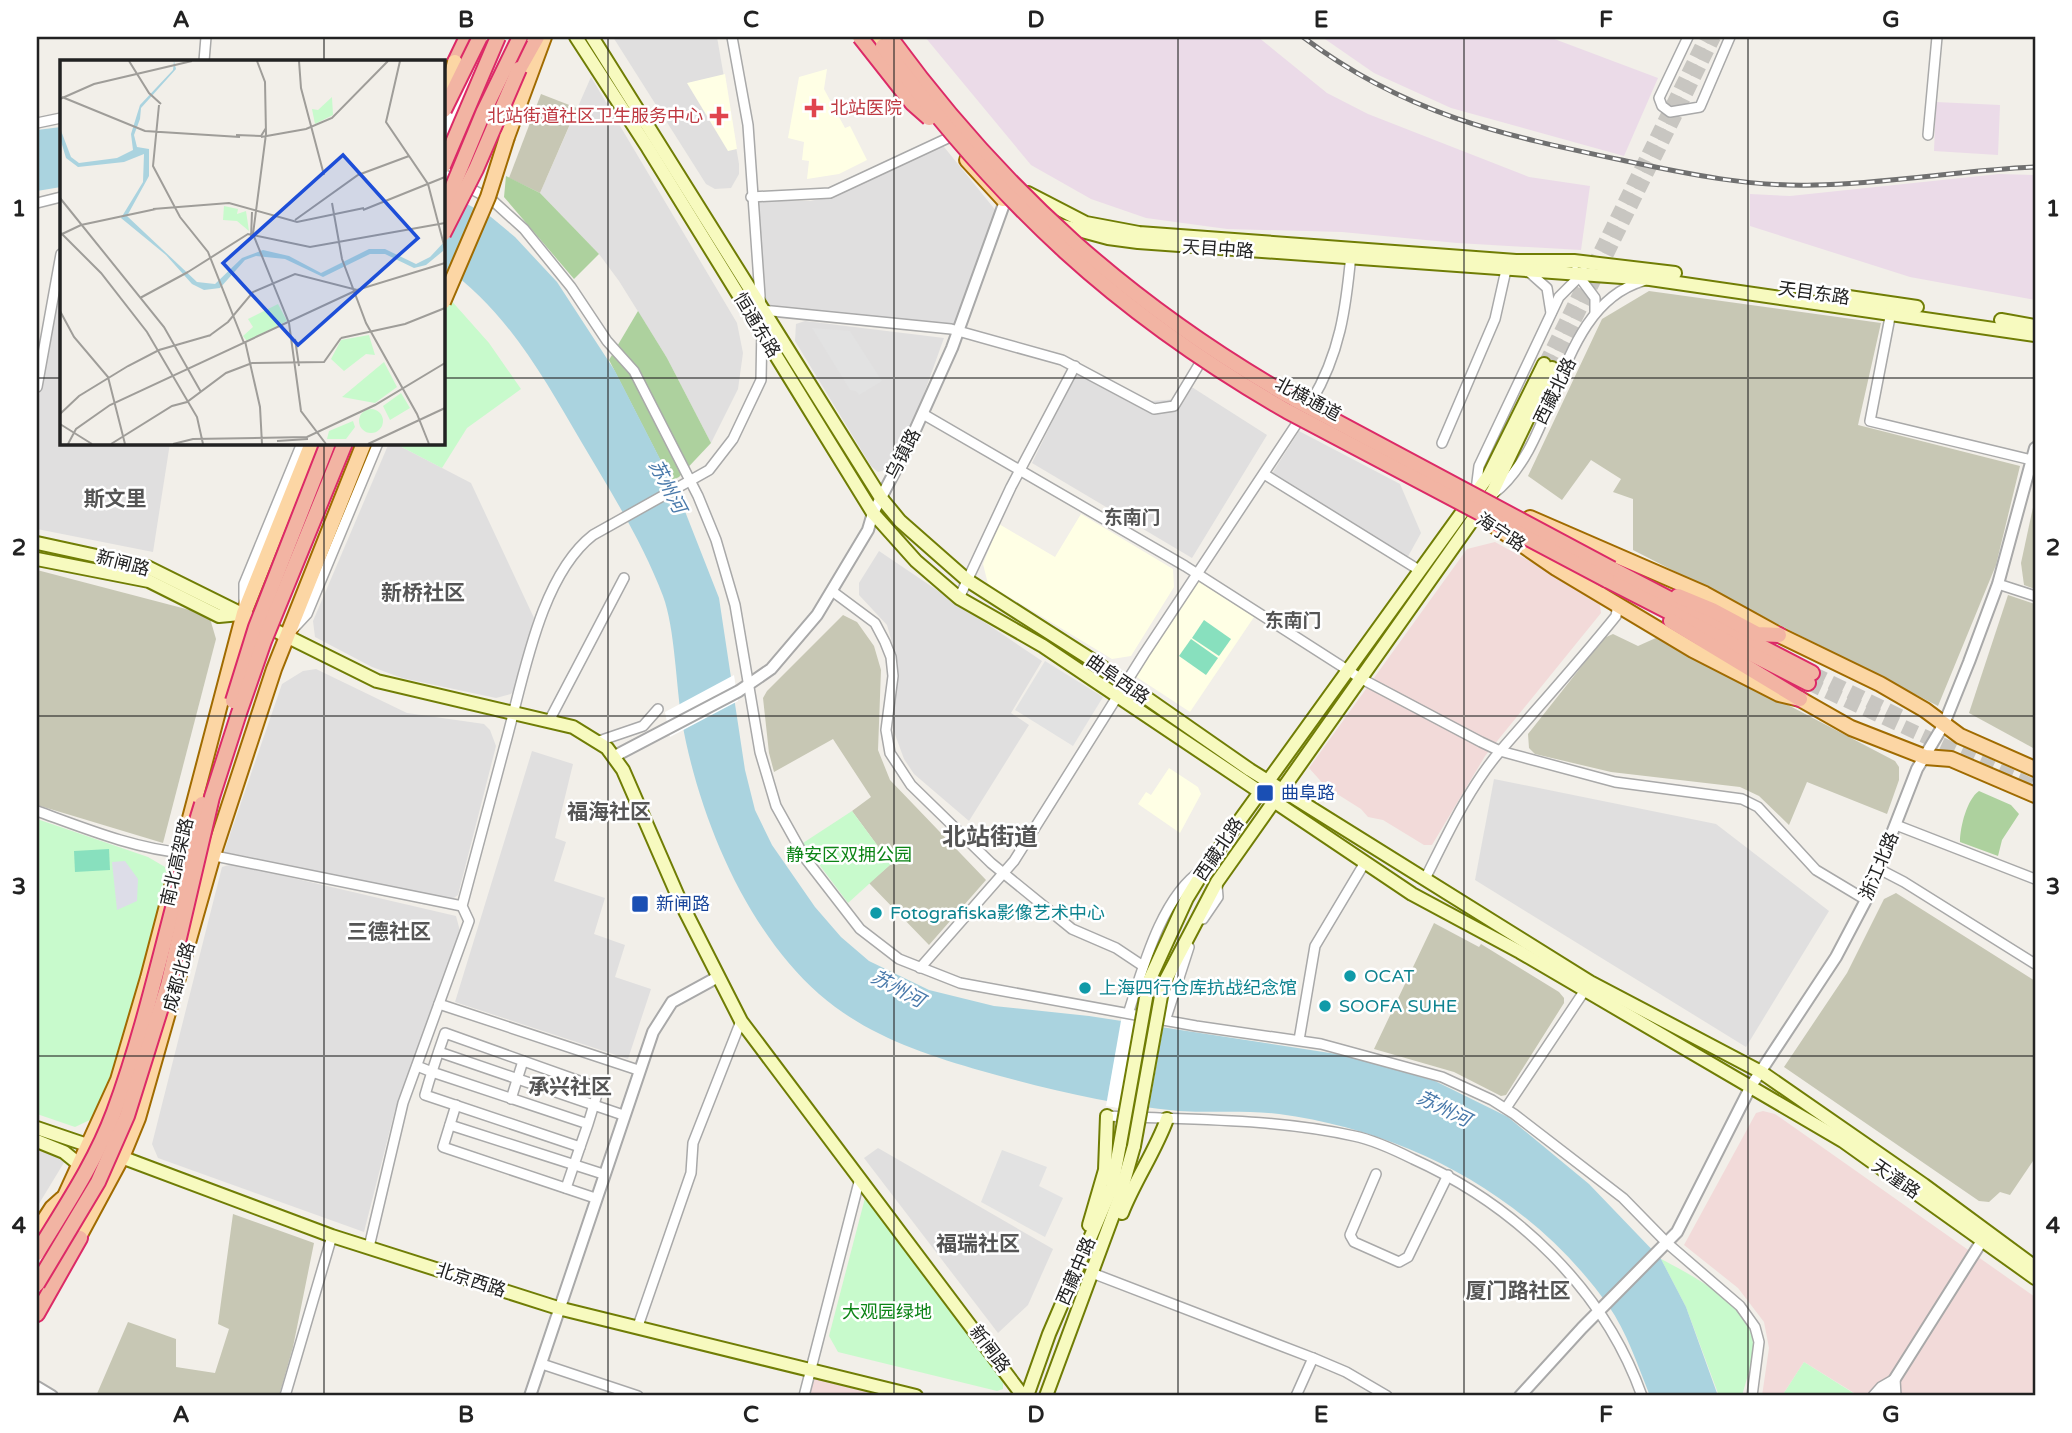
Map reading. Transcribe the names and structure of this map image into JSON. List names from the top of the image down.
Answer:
{
  "streets": {
    "highway": ["北横通道", "南北高架路"],
    "main road": [
      "天目中路",
      "天目东路",
      "恒通东路",
      "西藏北路",
      "海宁路",
      "新闸路",
      "曲阜西路",
      "成都北路",
      "天潼路",
      "西藏中路",
      "北京西路"
    ],
    "street": ["乌镇路", "浙江北路"]
  },
  "crossings": [
    ["天目中路", "天目东路"],
    ["天目中路", "西藏北路"],
    ["天目中路", "北横通道"],
    ["天目中路", "乌镇路"],
    ["天目中路", "海宁路"],
    ["天目东路", "西藏北路"],
    ["恒通东路", "乌镇路"],
    ["恒通东路", "曲阜西路"],
    ["西藏北路", "海宁路"],
    ["西藏北路", "曲阜西路"],
    ["西藏北路", "西藏中路"],
    ["乌镇路", "海宁路"],
    ["乌镇路", "新闸路"],
    ["海宁路", "浙江北路"],
    ["新闸路", "成都北路"],
    ["新闸路", "西藏中路"],
    ["南北高架路", "成都北路"],
    ["浙江北路", "天潼路"],
    ["成都北路", "北京西路"]
  ],
  "districts": [
    "斯文里",
    "东南门",
    "新桥社区",
    "东南门",
    "福海社区",
    "北站街道",
    "三德社区",
    "承兴社区",
    "福瑞社区",
    "厦门路社区"
  ],
  "water": ["苏州河"],
  "parks": ["静安区双拥公园", "大观园绿地"],
  "places": {
    "health": ["北站医院", "北站街道社区卫生服务中心"],
    "transit": ["曲阜路", "新闸路"],
    "other": [
      "Fotografiska影像艺术中心",
      "OCAT",
      "上海四行仓库抗战纪念馆",
      "SOOFA SUHE"
    ]
  },
  "grid": {
    "columns": [
      "A",
      "B",
      "C",
      "D",
      "E",
      "F",
      "G"
    ],
    "rows": [
      "1",
      "2",
      "3",
      "4"
    ]
  }
}
